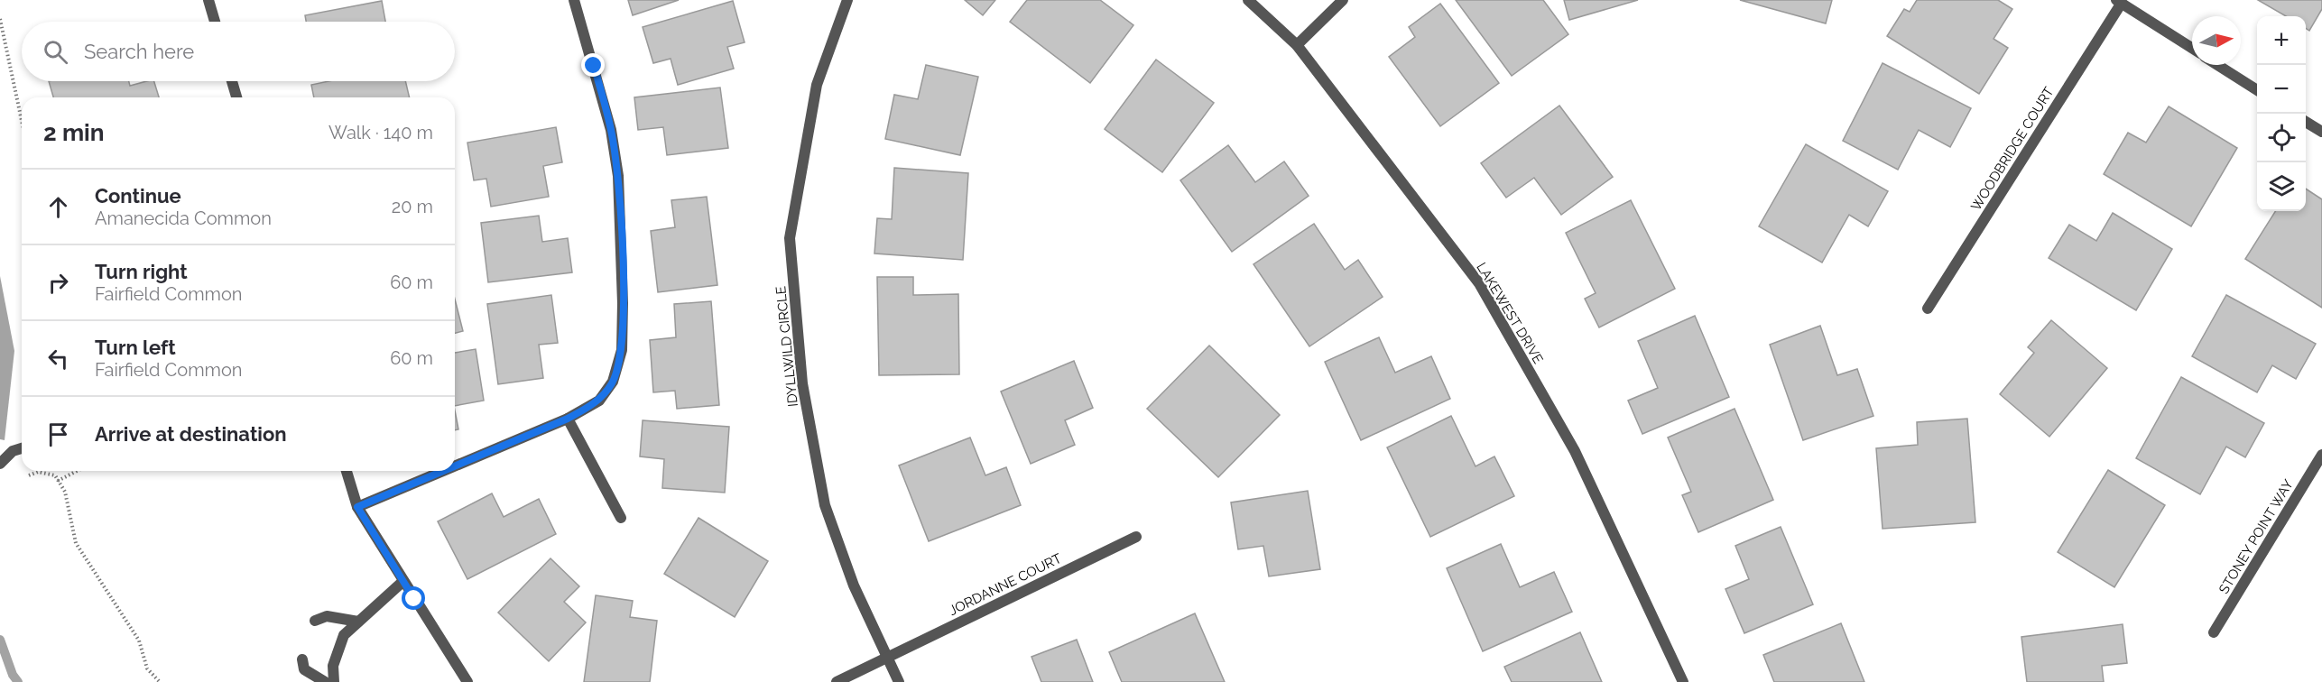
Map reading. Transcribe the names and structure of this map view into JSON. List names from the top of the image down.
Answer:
{
  "streets": {
    "street": [
      "WOODBRIDGE COURT",
      "LAKEWEST DRIVE",
      "IDYLLWILD CIRCLE",
      "STONEY POINT WAY",
      "JORDANNE COURT"
    ]
  },
  "crossings": [
    ["IDYLLWILD CIRCLE", "JORDANNE COURT"]
  ],
  "north": "right",
  "page": {
    "map_buttons": ["+", "−"],
    "search": "Search here",
    "heading": ["2 min", "Walk · 140 m"],
    "list": [
      ["Continue", "Amanecida Common", "20 m"],
      ["Turn right", "Fairfield Common", "60 m"],
      ["Turn left", "Fairfield Common", "60 m"],
      "Arrive at destination"
    ]
  }
}
